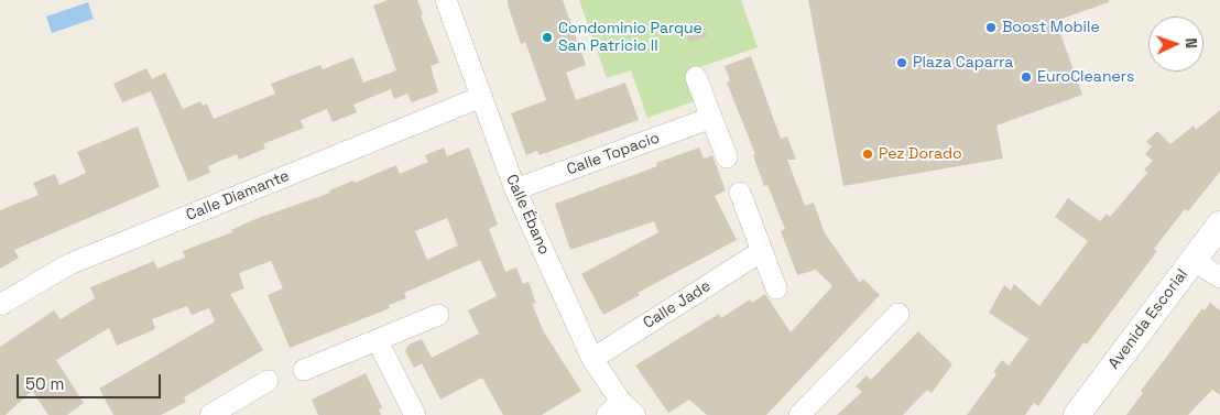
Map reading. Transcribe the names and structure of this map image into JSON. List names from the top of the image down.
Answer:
{
  "streets": {
    "street": [
      "Calle Topacio",
      "Calle Diamante",
      "Calle Ébano",
      "Calle Jade",
      "Avenida Escorial"
    ]
  },
  "crossings": [
    ["Calle Topacio", "Calle Ébano"],
    ["Calle Diamante", "Calle Ébano"],
    ["Calle Ébano", "Calle Jade"]
  ],
  "places": [
    "Boost Mobile",
    "Condominio Parque San Patricio II",
    "Plaza Caparra",
    "EuroCleaners",
    "Pez Dorado"
  ],
  "scale_bar": "50 m",
  "north": "right"
}
